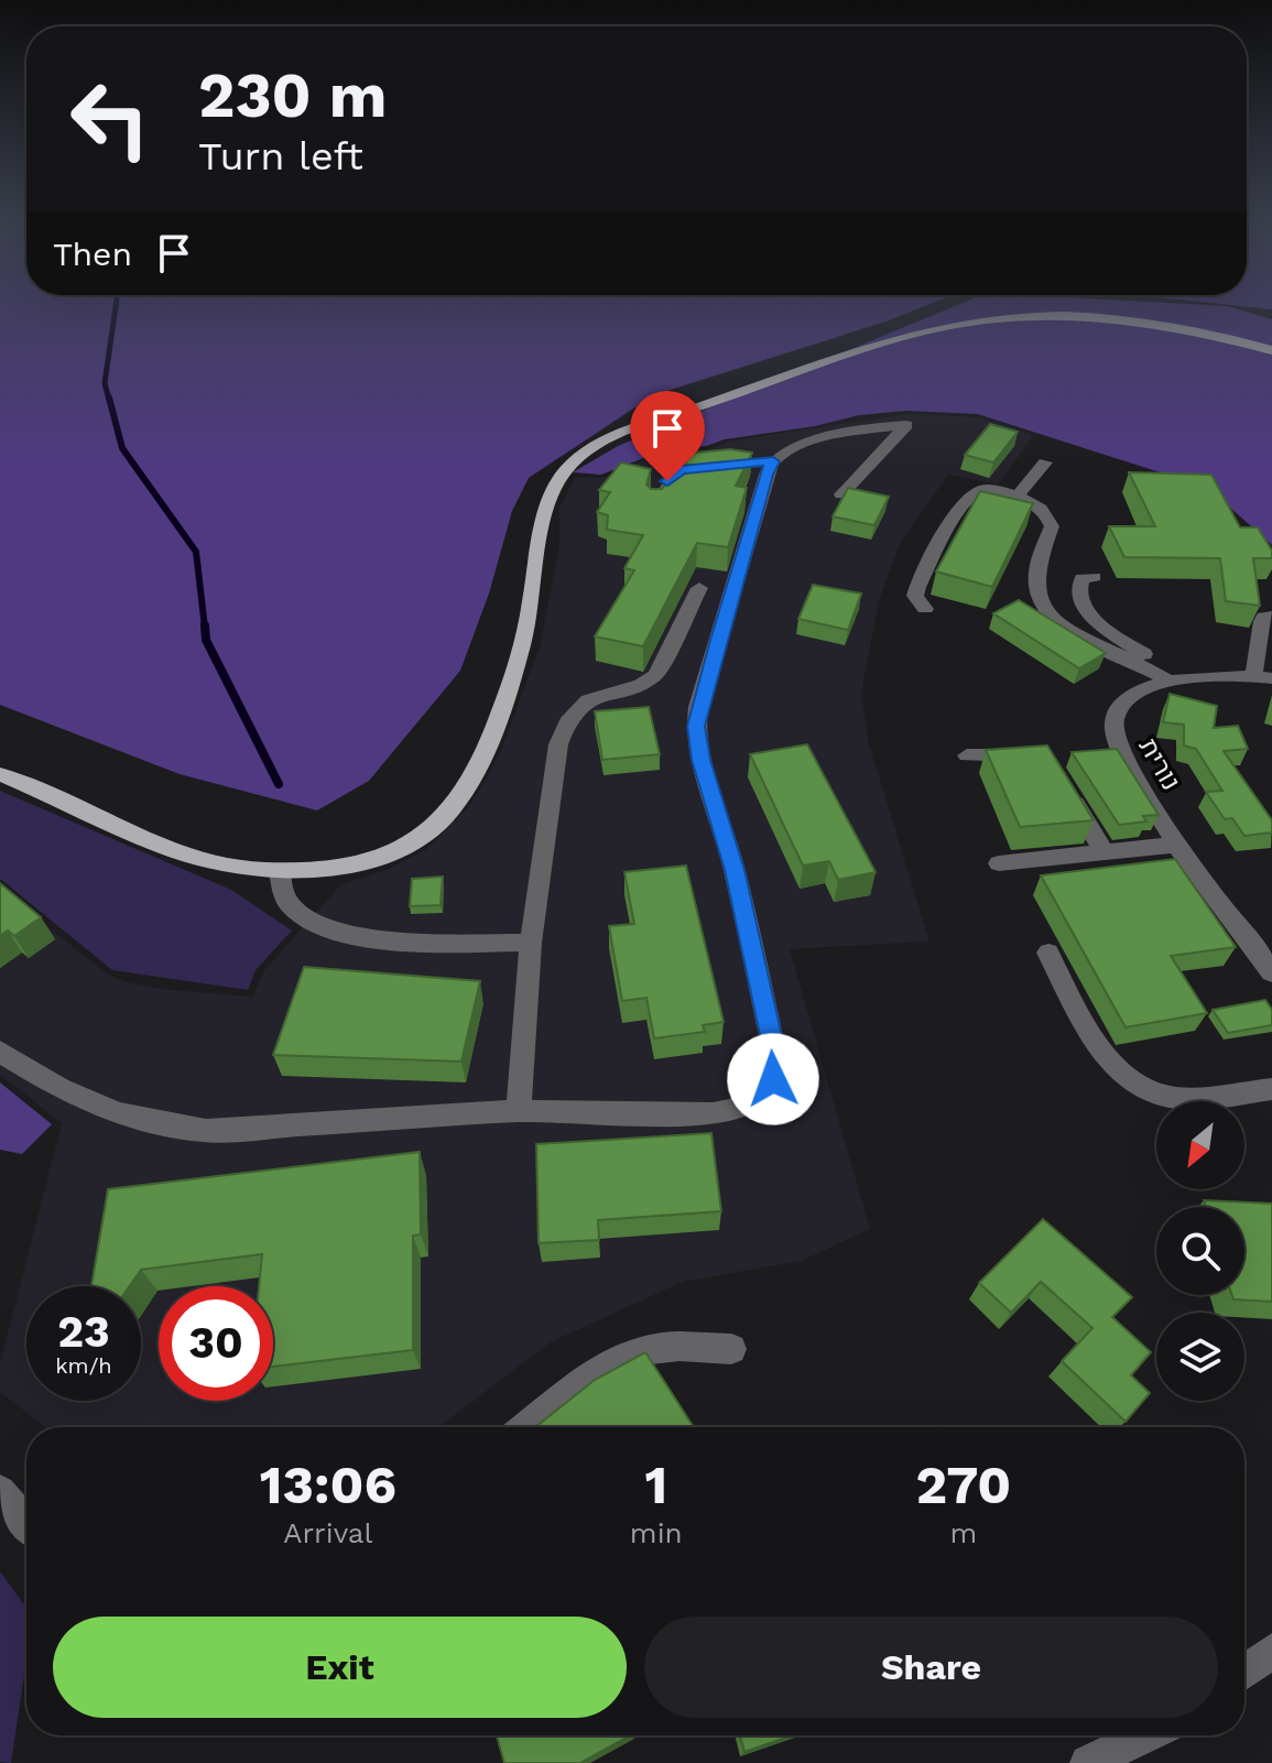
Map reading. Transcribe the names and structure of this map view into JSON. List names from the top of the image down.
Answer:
{
  "streets": {
    "street": ["נורית"]
  },
  "north": "bottom left",
  "page": {
    "turn": ["230 m", "Turn left"],
    "then": "Then",
    "speed": "23 km/h",
    "limit": "30",
    "eta": [
      "13:06",
      "Arrival",
      "1",
      "min",
      "270",
      "m"
    ],
    "buttons": ["Exit", "Share"]
  }
}
